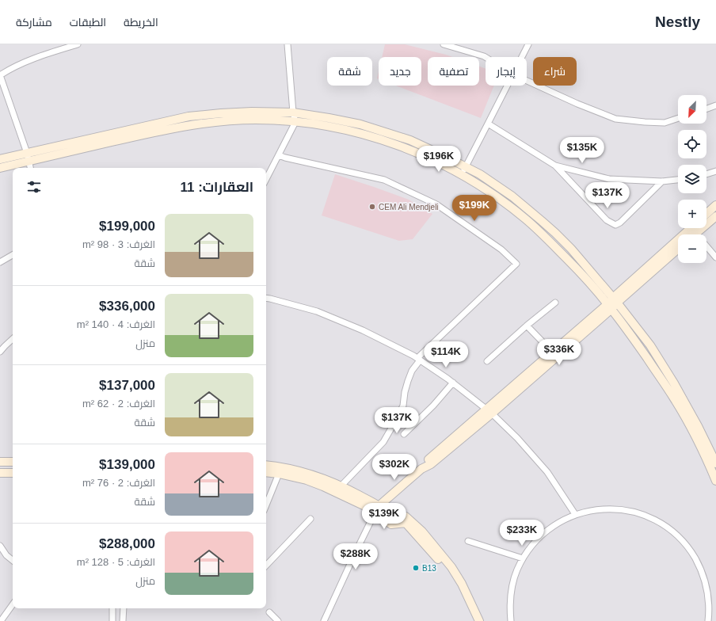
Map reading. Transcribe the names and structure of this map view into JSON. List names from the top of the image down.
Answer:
{
  "places": ["CEM Ali Mendjeli", "B13"],
  "north": "bottom left",
  "page": {
    "header": "Nestly",
    "nav": ["الخريطة", "الطبقات", "مشاركة"],
    "chip": [
      "شراء",
      "إيجار",
      "تصفية",
      "جديد",
      "شقة"
    ],
    "map_buttons": ["+", "−"],
    "price": [
      "$135K",
      "$196K",
      "$137K",
      "$199K",
      "$336K",
      "$114K",
      "$137K",
      "$302K",
      "$139K",
      "$233K",
      "$288K"
    ],
    "heading": "العقارات: 11",
    "list": [
      {
        "name": "$199,000",
        "note": "الغرف: 3 · 98 m² · شقة"
      },
      {
        "name": "$336,000",
        "note": "الغرف: 4 · 140 m² · منزل"
      },
      {
        "name": "$137,000",
        "note": "الغرف: 2 · 62 m² · شقة"
      },
      {
        "name": "$139,000",
        "note": "الغرف: 2 · 76 m² · شقة"
      },
      {
        "name": "$288,000",
        "note": "الغرف: 5 · 128 m² · منزل"
      }
    ]
  }
}
